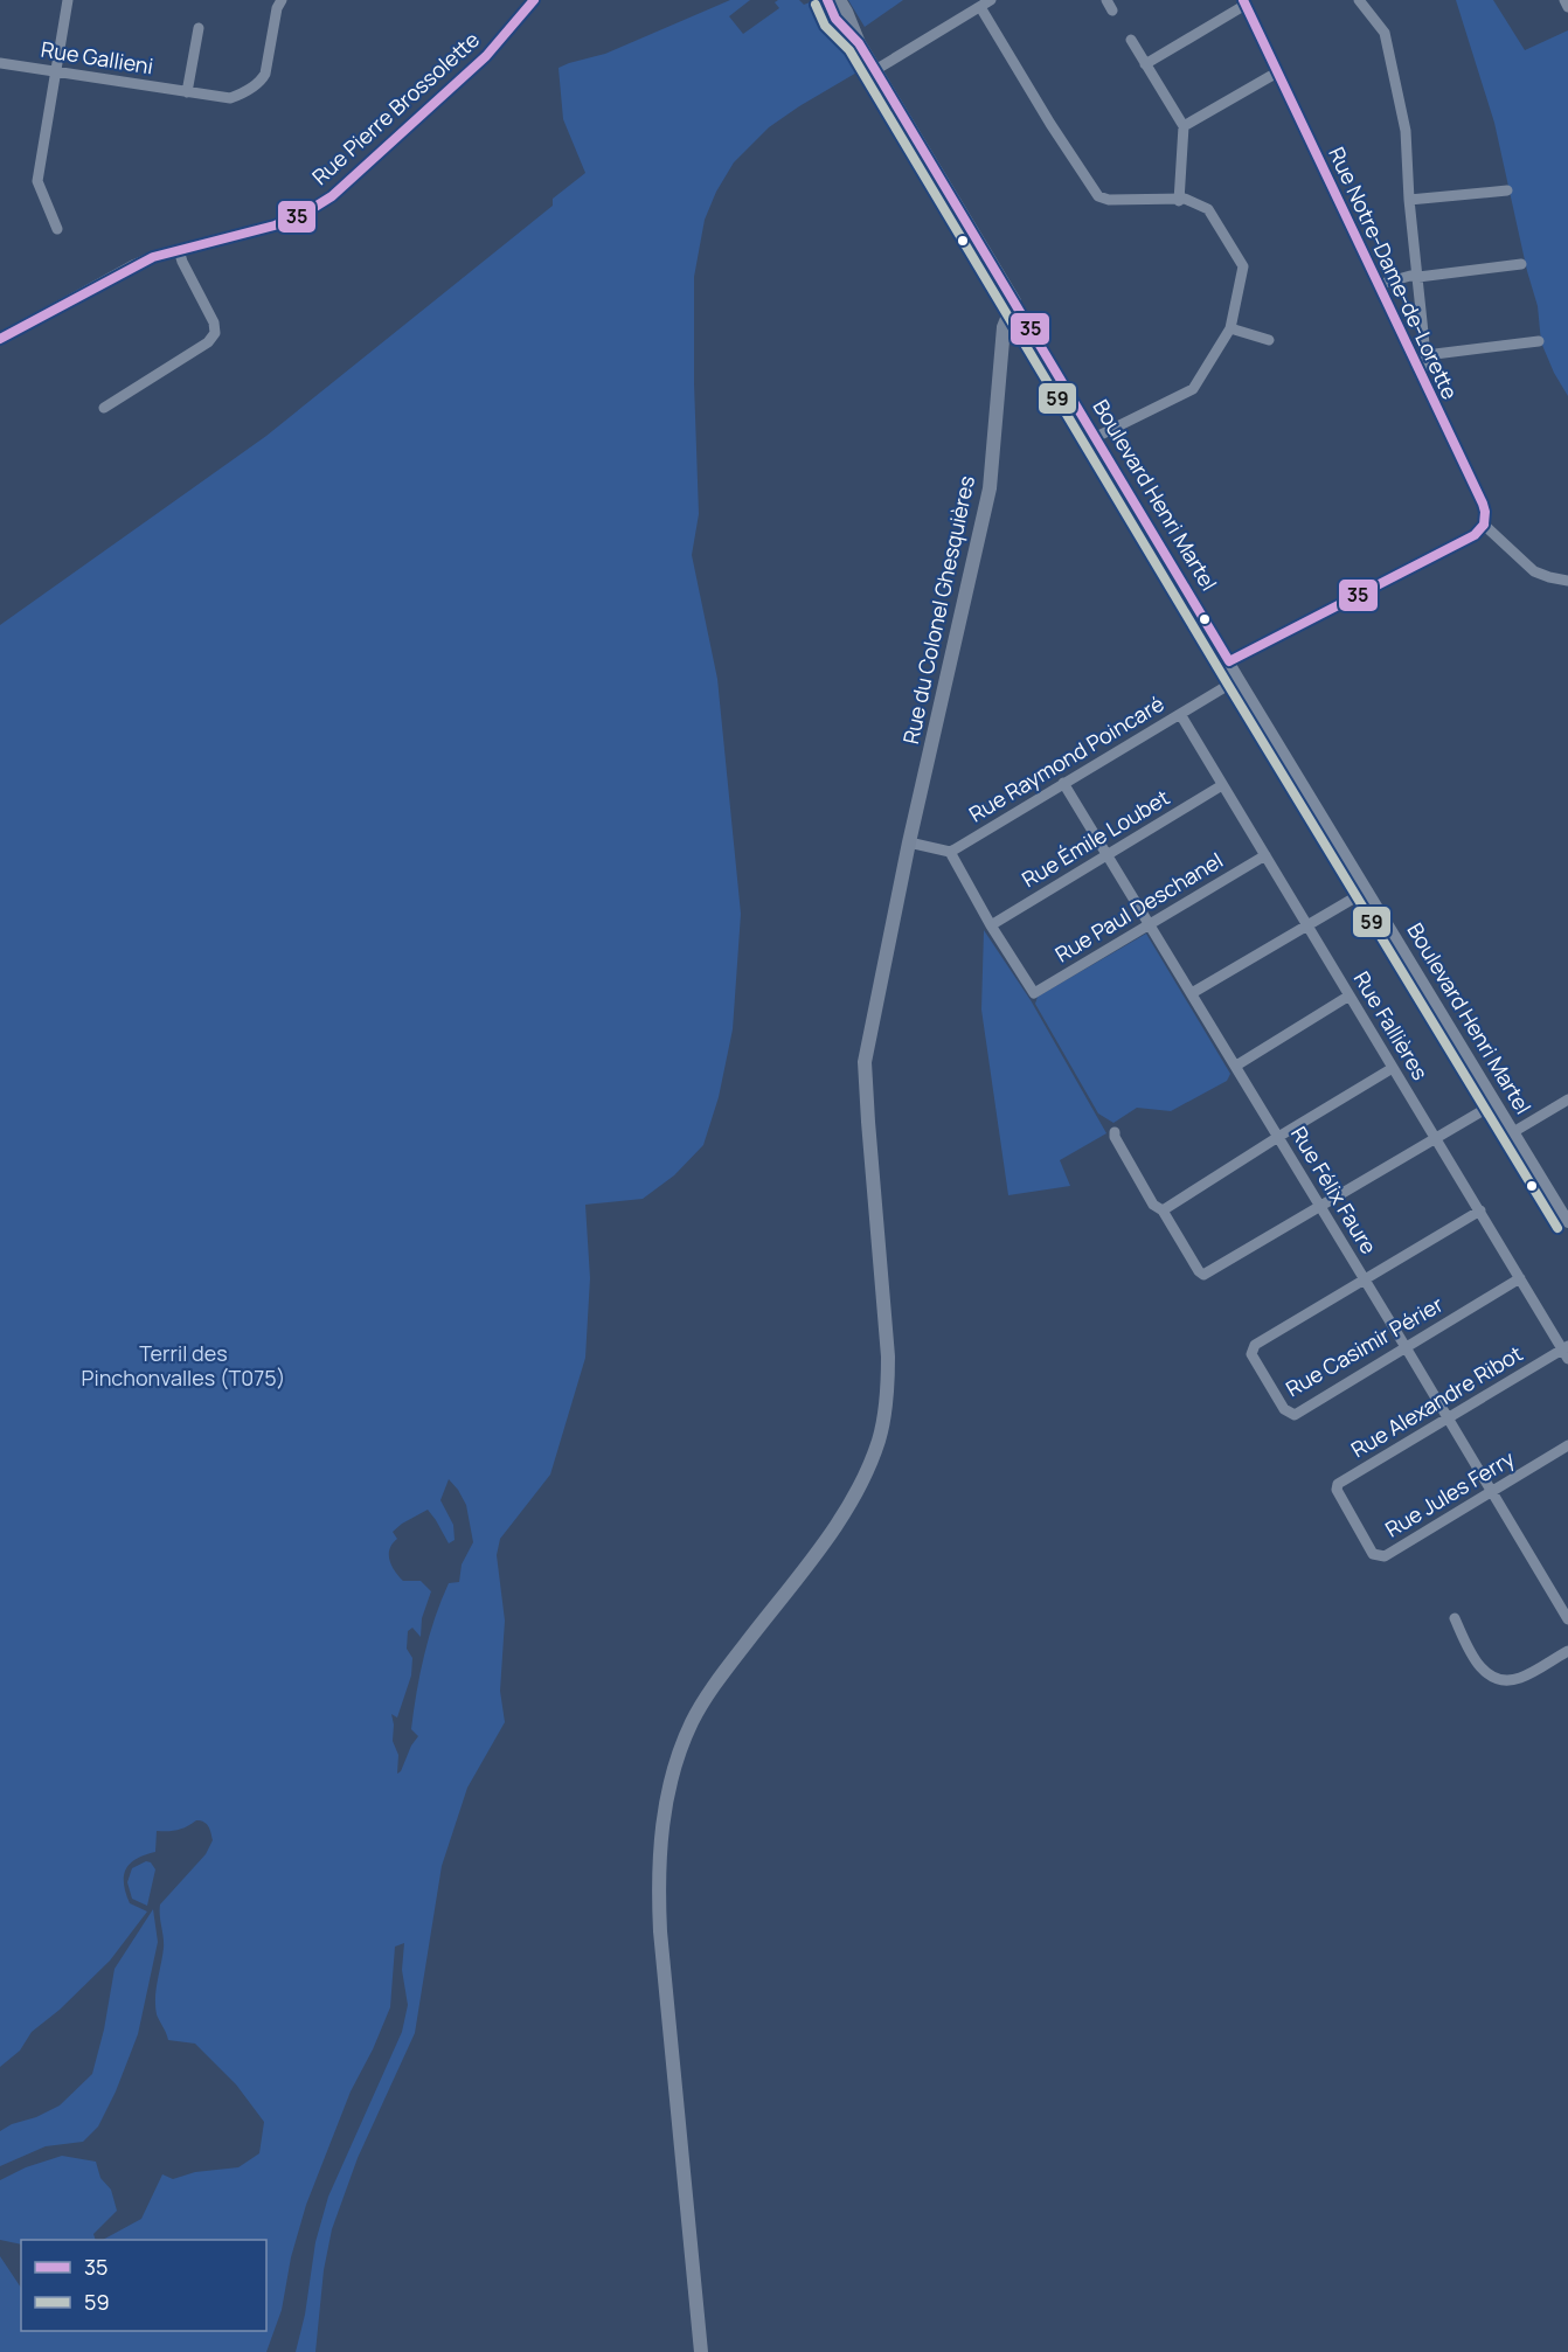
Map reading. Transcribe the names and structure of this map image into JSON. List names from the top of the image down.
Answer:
{
  "streets": {
    "main road": ["Boulevard Henri Martel", "Rue du Colonel Ghesquières"],
    "street": [
      "Rue Gallieni",
      "Rue Pierre Brossolette",
      "Rue Notre-Dame-de-Lorette",
      "Rue Raymond Poincaré",
      "Rue Émile Loubet",
      "Rue Paul Deschanel",
      "Rue Fallières",
      "Rue Félix Faure",
      "Rue Casimir Périer",
      "Rue Alexandre Ribot",
      "Rue Jules Ferry"
    ]
  },
  "crossings": [
    ["Boulevard Henri Martel", "Rue du Colonel Ghesquières"],
    ["Boulevard Henri Martel", "Rue Raymond Poincaré"],
    ["Rue Raymond Poincaré", "Rue Fallières"],
    ["Rue Raymond Poincaré", "Rue Félix Faure"],
    ["Rue Émile Loubet", "Rue Paul Deschanel"],
    ["Rue Émile Loubet", "Rue Fallières"],
    ["Rue Émile Loubet", "Rue Félix Faure"],
    ["Rue Paul Deschanel", "Rue Fallières"],
    ["Rue Paul Deschanel", "Rue Félix Faure"],
    ["Rue Fallières", "Rue Casimir Périer"],
    ["Rue Fallières", "Rue Alexandre Ribot"],
    ["Rue Félix Faure", "Rue Casimir Périer"],
    ["Rue Félix Faure", "Rue Alexandre Ribot"],
    ["Rue Félix Faure", "Rue Jules Ferry"],
    ["Rue Alexandre Ribot", "Rue Jules Ferry"]
  ],
  "parks": ["Terril des Pinchonvalles (T075)"],
  "lines": ["transit line 35", "transit line 59"],
  "legend": ["35", "59"]
}
